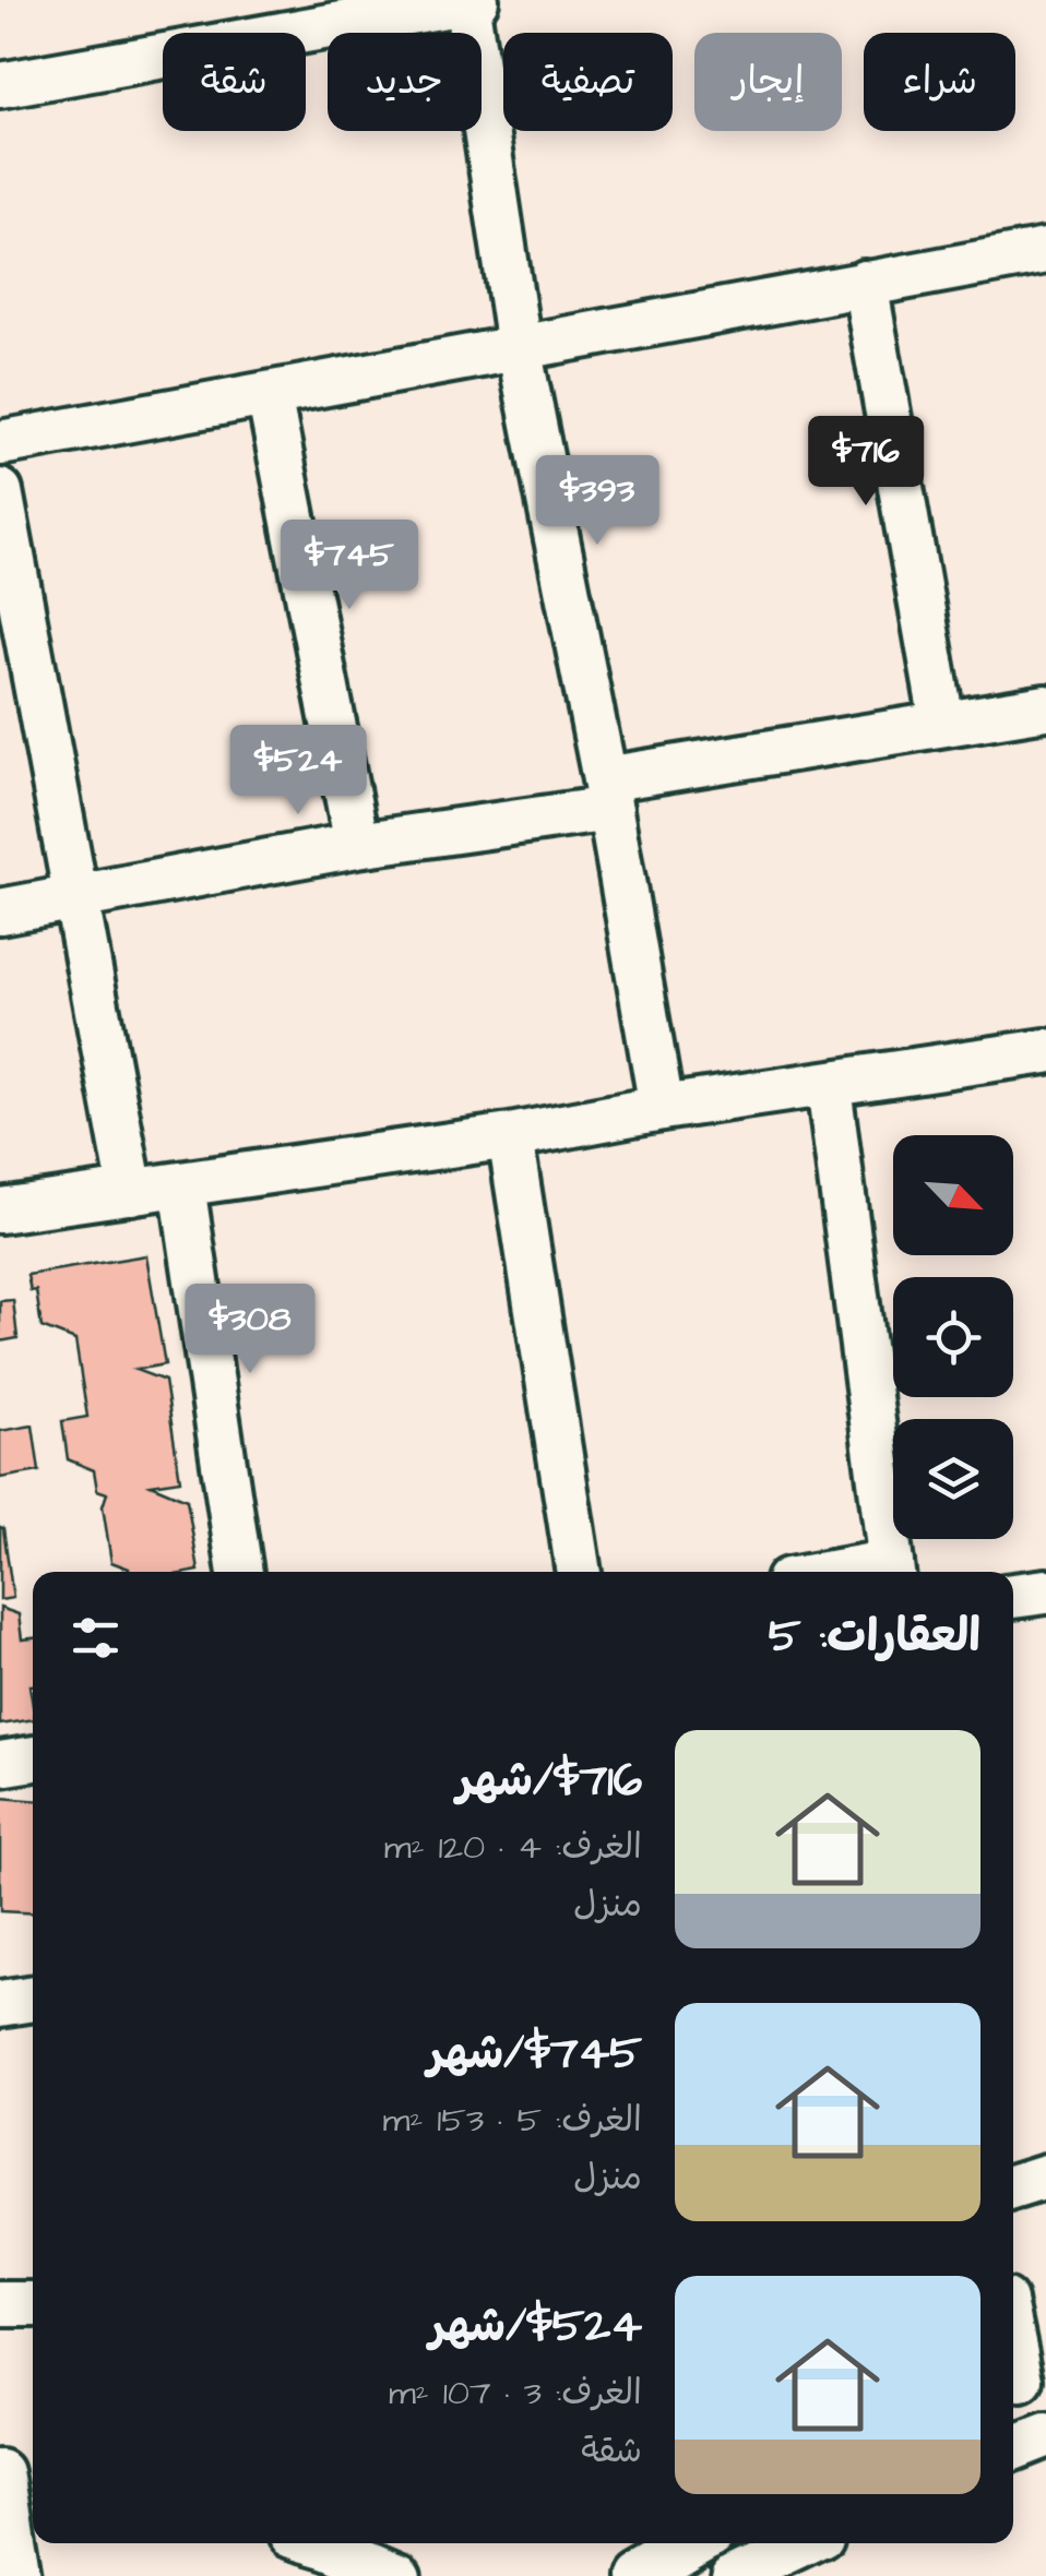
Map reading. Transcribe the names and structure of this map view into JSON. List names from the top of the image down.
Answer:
{
  "north": "bottom right",
  "page": {
    "chip": [
      "شراء",
      "إيجار",
      "تصفية",
      "جديد",
      "شقة"
    ],
    "price": [
      "$716",
      "$393",
      "$745",
      "$524",
      "$308"
    ],
    "heading": "العقارات: 5",
    "list": [
      {
        "name": "$716/شهر",
        "note": "الغرف: 4 · 120 m² · منزل"
      },
      {
        "name": "$745/شهر",
        "note": "الغرف: 5 · 153 m² · منزل"
      },
      {
        "name": "$524/شهر",
        "note": "الغرف: 3 · 107 m² · شقة"
      }
    ]
  }
}
